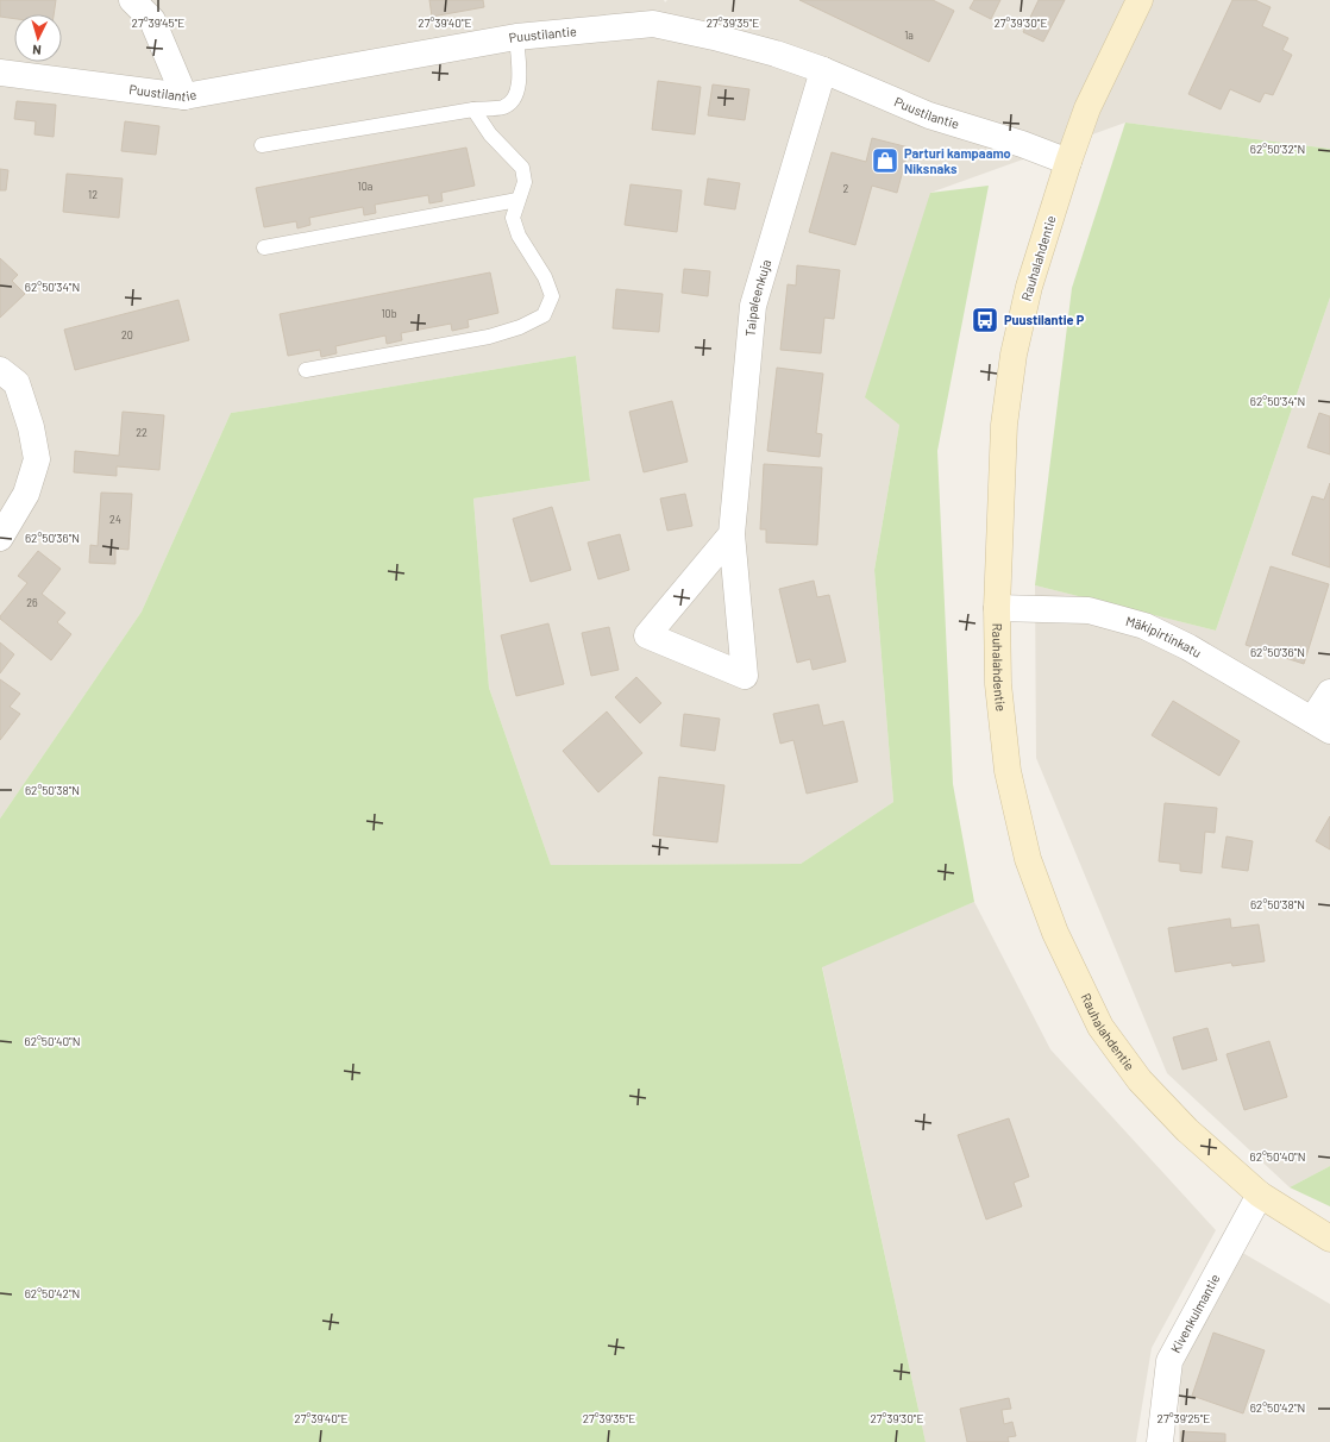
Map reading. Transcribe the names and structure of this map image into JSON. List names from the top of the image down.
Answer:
{
  "streets": {
    "main road": ["Rauhalahdentie"],
    "street": [
      "Puustilantie",
      "Taipaleenkuja",
      "Mäkipirtinkatu",
      "Kivenkulmantie"
    ]
  },
  "crossings": [
    ["Puustilantie", "Rauhalahdentie"],
    ["Puustilantie", "Taipaleenkuja"],
    ["Rauhalahdentie", "Mäkipirtinkatu"],
    ["Rauhalahdentie", "Kivenkulmantie"]
  ],
  "places": {
    "shop": ["Parturi kampaamo Niksnaks"],
    "bus stop": ["Puustilantie P"]
  },
  "house_numbers": [
    "1a",
    "10a",
    "2",
    "12",
    "10b",
    "20",
    "22",
    "24",
    "26"
  ],
  "north": "bottom",
  "coordinates": [
    "27°39'45\"E",
    "27°39'40\"E",
    "27°39'35\"E",
    "27°39'30\"E",
    "62°50'32\"N",
    "62°50'34\"N",
    "62°50'36\"N",
    "62°50'38\"N",
    "62°50'40\"N",
    "62°50'42\"N",
    "27°39'25\"E"
  ]
}
